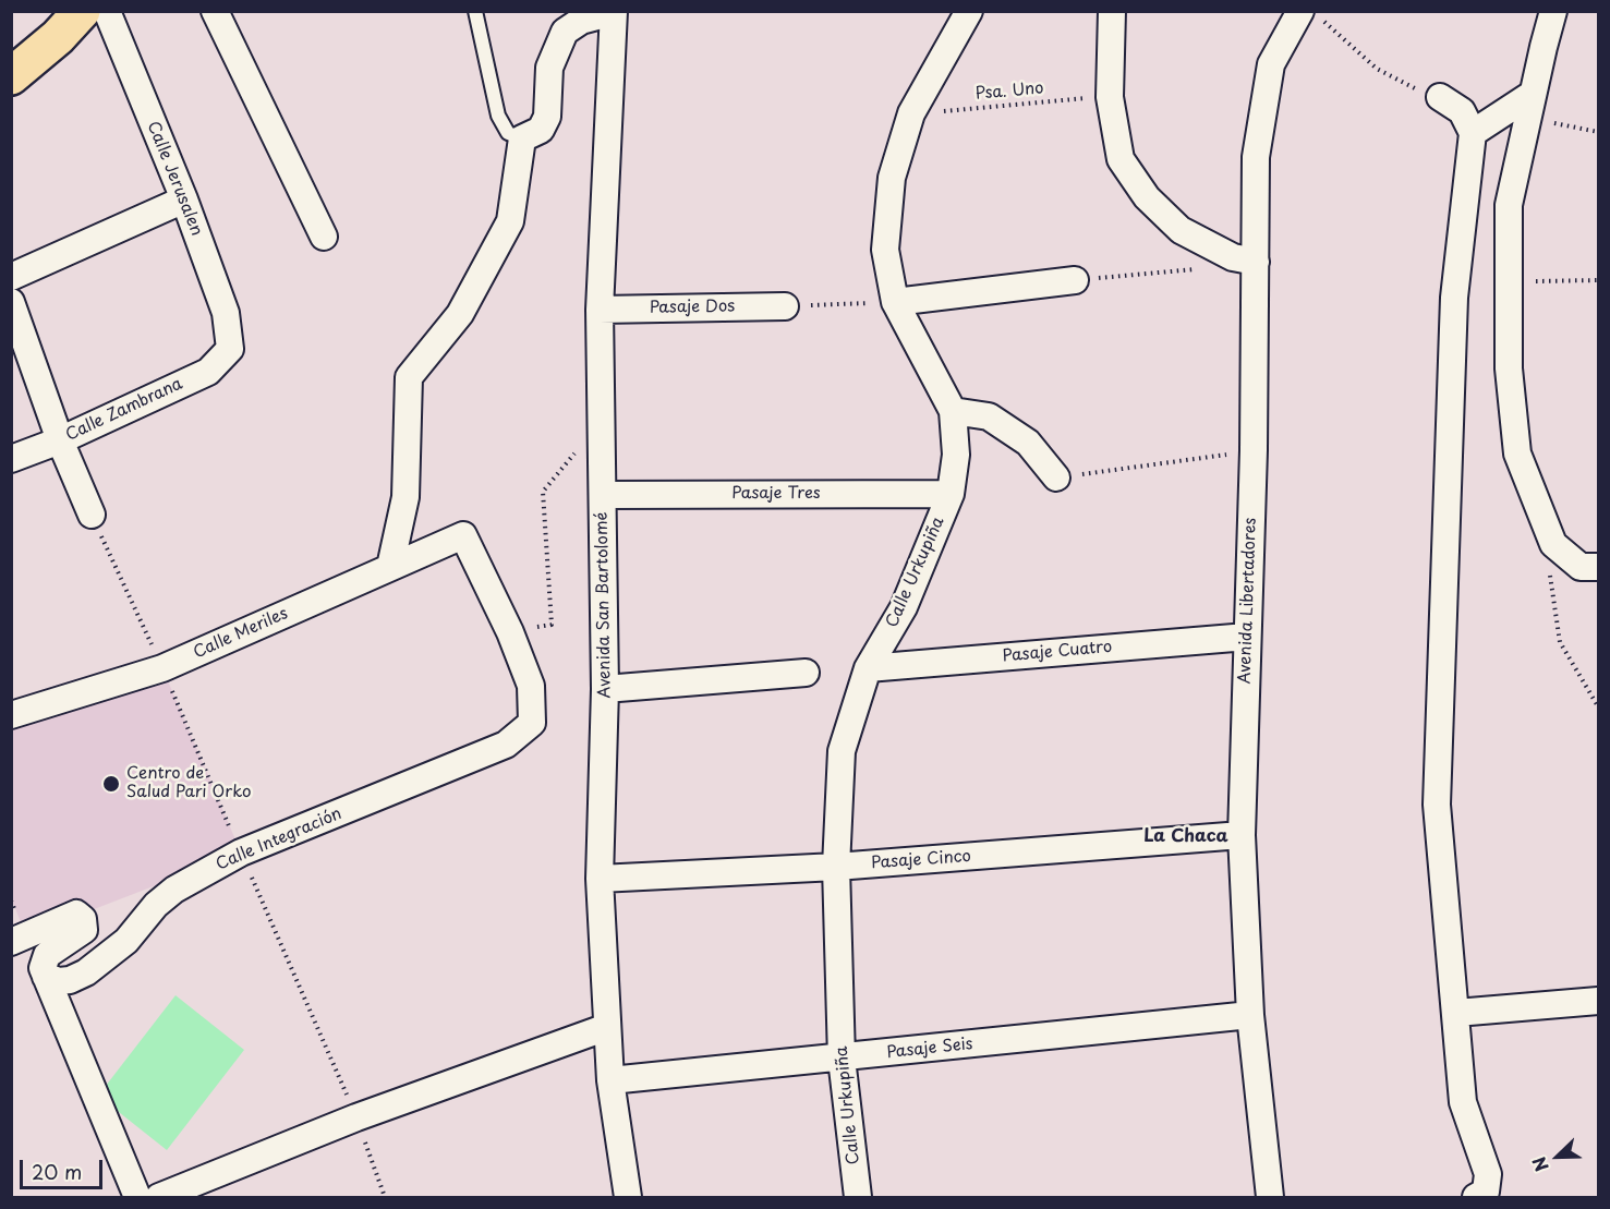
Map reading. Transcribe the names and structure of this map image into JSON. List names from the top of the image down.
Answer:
{
  "streets": {
    "street": [
      "Calle Jerusalen",
      "Pasaje Dos",
      "Calle Zambrana",
      "Pasaje Tres",
      "Calle Urkupiña",
      "Avenida Libertadores",
      "Avenida San Bartolomé",
      "Calle Meriles",
      "Pasaje Cuatro",
      "Calle Integración",
      "Pasaje Cinco",
      "Pasaje Seis"
    ],
    "path": ["Psa. Uno"]
  },
  "crossings": [
    ["Psa. Uno", "Calle Urkupiña"],
    ["Calle Jerusalen", "Calle Zambrana"],
    ["Pasaje Dos", "Avenida San Bartolomé"],
    ["Pasaje Tres", "Calle Urkupiña"],
    ["Pasaje Tres", "Avenida San Bartolomé"],
    ["Calle Urkupiña", "Pasaje Cuatro"],
    ["Calle Urkupiña", "Pasaje Cinco"],
    ["Calle Urkupiña", "Pasaje Seis"],
    ["Avenida Libertadores", "Pasaje Cuatro"],
    ["Avenida Libertadores", "Pasaje Cinco"],
    ["Avenida Libertadores", "Pasaje Seis"],
    ["Avenida San Bartolomé", "Pasaje Cinco"],
    ["Avenida San Bartolomé", "Pasaje Seis"],
    ["Calle Meriles", "Calle Integración"]
  ],
  "districts": ["La Chaca"],
  "places": ["Centro de Salud Pari Orko"],
  "scale_bar": "20 m",
  "north": "bottom left"
}
